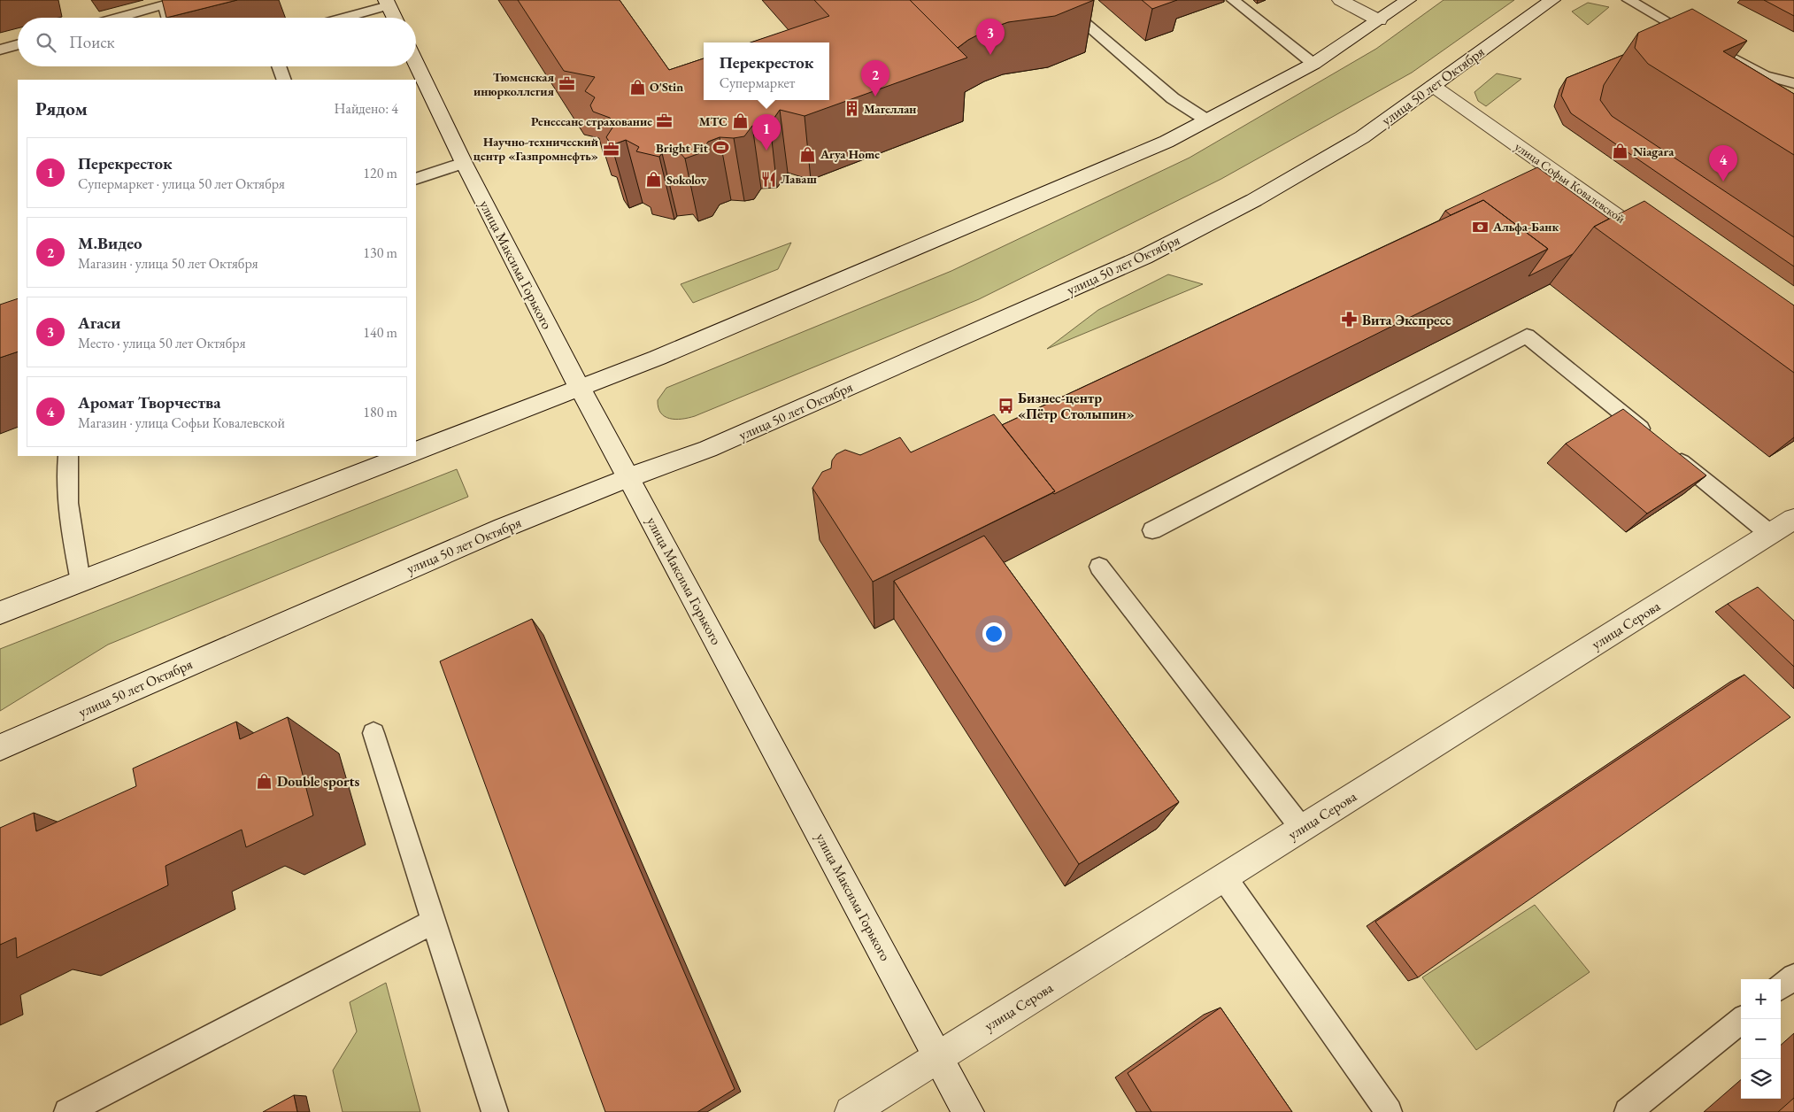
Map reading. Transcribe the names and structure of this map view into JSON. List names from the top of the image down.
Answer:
{
  "streets": {
    "main road": [
      "улица 50 лет Октября",
      "улица Софьи Ковалевской",
      "улица Максима Горького",
      "улица Серова"
    ]
  },
  "crossings": [
    ["улица 50 лет Октября", "улица Софьи Ковалевской"],
    ["улица 50 лет Октября", "улица Максима Горького"],
    ["улица Максима Горького", "улица Серова"]
  ],
  "places": {
    "office": ["Тюменская инюрколлегия", "Ренессанс страхование", "Научно-технический центр «Газпромнефть»"],
    "shop": [
      "O'Stin",
      "МТС",
      "Niagara",
      "Arya Home",
      "Sokolov",
      "Double sports"
    ],
    "building": ["Магеллан"],
    "sports": ["Bright Fit"],
    "restaurant": ["Лаваш"],
    "bank": ["Альфа-Банк"],
    "pharmacy": ["Вита Экспресс"],
    "bus stop": ["Бизнес-центр «Пётр Столыпин»"]
  },
  "page": {
    "search": "Поиск",
    "pins": [
      "3",
      "2",
      "1",
      "4"
    ],
    "popup": ["Перекресток", "Супермаркет"],
    "heading": ["Рядом", "Найдено: 4"],
    "list": [
      {
        "mark": "1",
        "name": "Перекресток",
        "note": "Супермаркет · улица 50 лет Октября",
        "value": "120 m"
      },
      {
        "mark": "2",
        "name": "М.Видео",
        "note": "Магазин · улица 50 лет Октября",
        "value": "130 m"
      },
      {
        "mark": "3",
        "name": "Агаси",
        "note": "Место · улица 50 лет Октября",
        "value": "140 m"
      },
      {
        "mark": "4",
        "name": "Аромат Творчества",
        "note": "Магазин · улица Софьи Ковалевской",
        "value": "180 m"
      }
    ],
    "map_buttons": ["+", "−"]
  }
}
